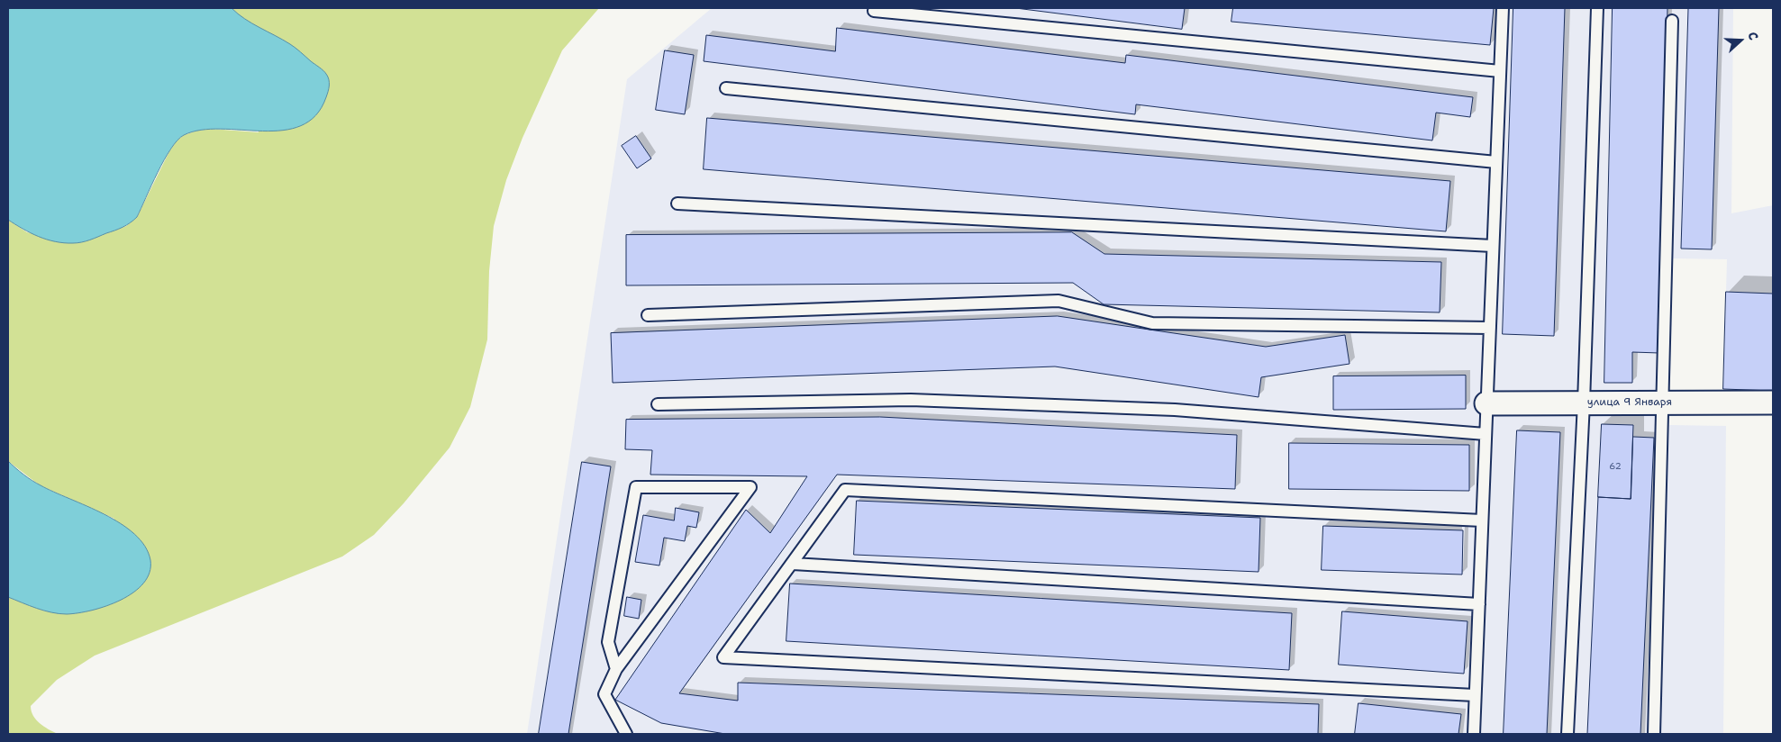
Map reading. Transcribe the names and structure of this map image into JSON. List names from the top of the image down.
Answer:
{
  "streets": {
    "street": ["улица 9 Января"]
  },
  "house_numbers": ["62"],
  "north": "right"
}
